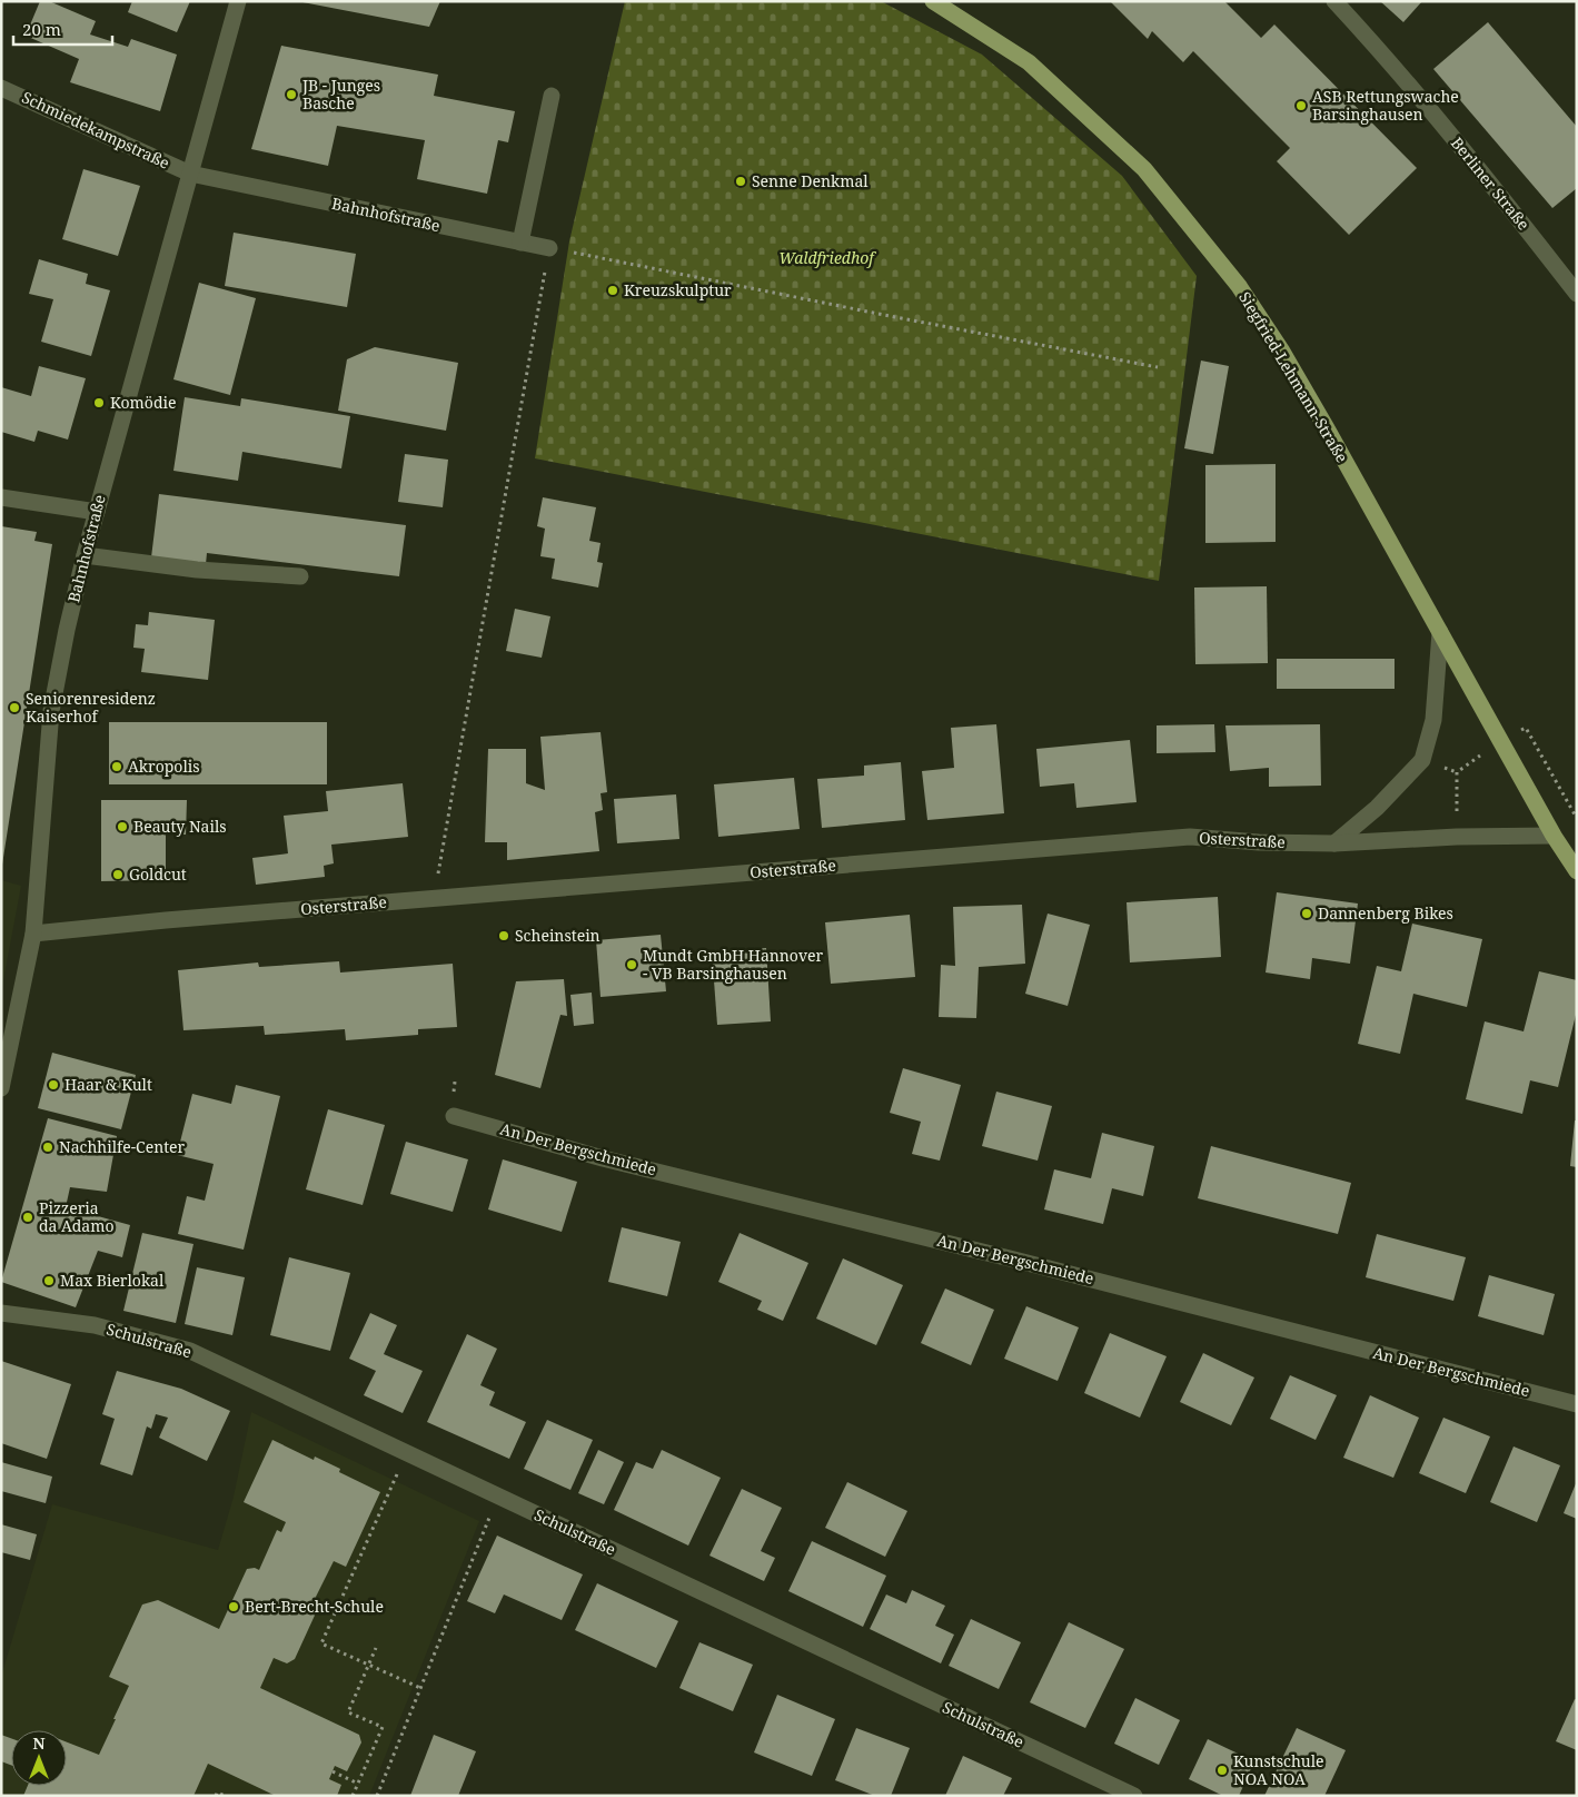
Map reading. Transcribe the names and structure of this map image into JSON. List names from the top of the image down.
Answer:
{
  "streets": {
    "main road": ["Siegfried-Lehmann-Straße"],
    "street": [
      "Schmiedekampstraße",
      "Berliner Straße",
      "Bahnhofstraße",
      "Osterstraße",
      "An Der Bergschmiede",
      "Schulstraße"
    ]
  },
  "crossings": [
    ["Schmiedekampstraße", "Bahnhofstraße"],
    ["Bahnhofstraße", "Osterstraße"],
    ["Siegfried-Lehmann-Straße", "Osterstraße"]
  ],
  "parks": ["Waldfriedhof"],
  "places": [
    "JB - Junges Basche",
    "ASB Rettungswache Barsinghausen",
    "Senne Denkmal",
    "Kreuzskulptur",
    "Komödie",
    "Seniorenresidenz Kaiserhof",
    "Akropolis",
    "Beauty Nails",
    "Goldcut",
    "Dannenberg Bikes",
    "Scheinstein",
    "Mundt GmbH Hannover - VB Barsinghausen",
    "Haar & Kult",
    "Nachhilfe-Center",
    "Pizzeria da Adamo",
    "Max Bierlokal",
    "Bert-Brecht-Schule",
    "Kunstschule NOA NOA"
  ],
  "scale_bar": "20 m",
  "north": "top"
}
